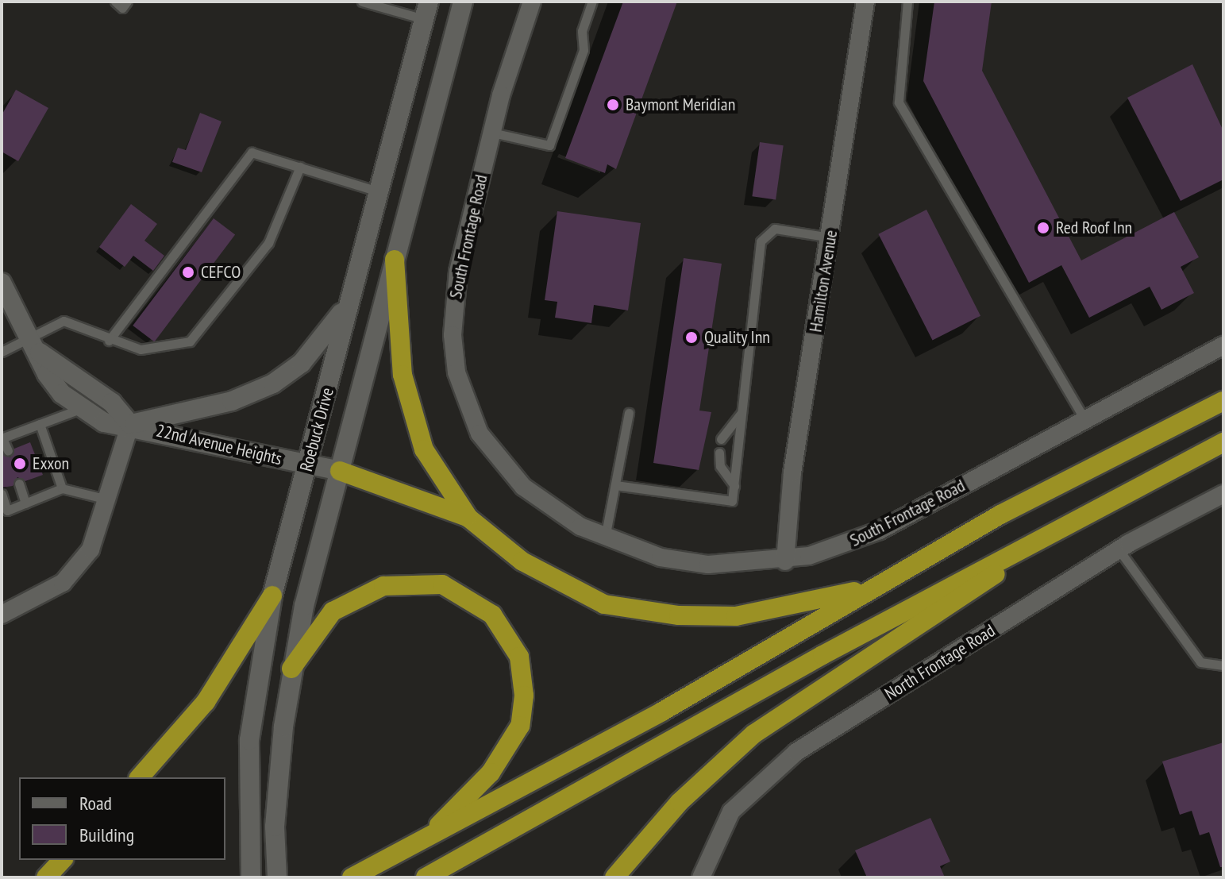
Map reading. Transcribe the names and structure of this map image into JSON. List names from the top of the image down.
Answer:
{
  "streets": {
    "main road": ["Roebuck Drive", "22nd Avenue Heights"],
    "street": ["South Frontage Road", "Hamilton Avenue", "North Frontage Road"]
  },
  "crossings": [
    ["South Frontage Road", "Hamilton Avenue"],
    ["Roebuck Drive", "22nd Avenue Heights"]
  ],
  "places": [
    "Baymont Meridian",
    "Red Roof Inn",
    "CEFCO",
    "Quality Inn",
    "Exxon"
  ],
  "legend": ["Road", "Building"]
}
